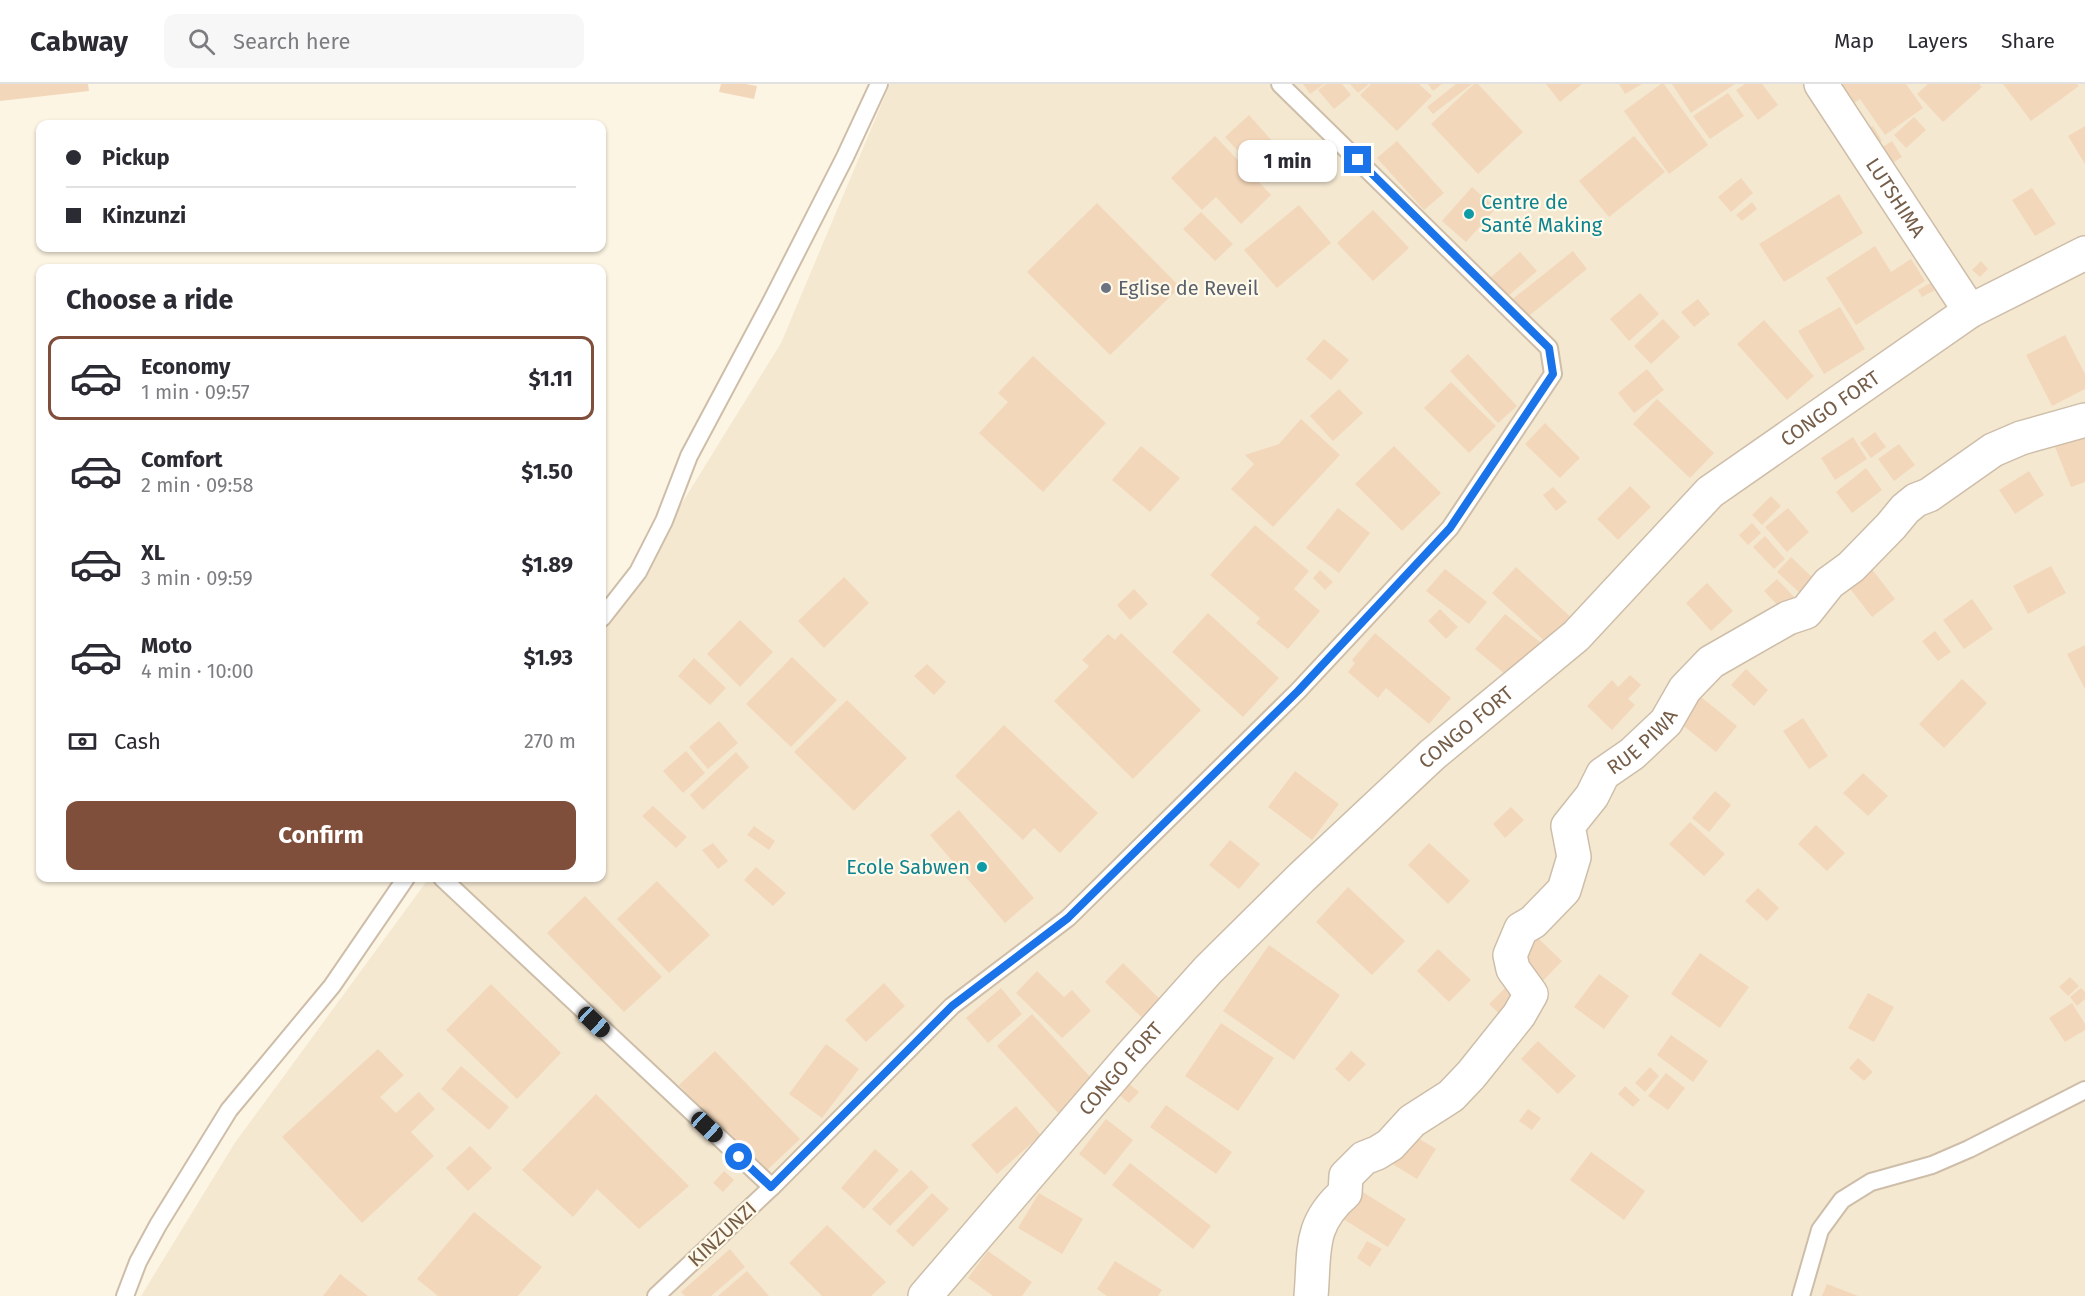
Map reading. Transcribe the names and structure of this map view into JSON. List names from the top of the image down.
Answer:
{
  "streets": {
    "street": ["LUTSHIMA", "CONGO FORT", "RUE PIWA"],
    "lane": ["KINZUNZI"]
  },
  "crossings": [
    ["LUTSHIMA", "CONGO FORT"]
  ],
  "places": ["Centre de Santé Making", "Eglise de Reveil", "Ecole Sabwen"],
  "page": {
    "header": "Cabway",
    "search": "Search here",
    "nav": ["Map", "Layers", "Share"],
    "banner": ["Pickup", "Kinzunzi"],
    "bubble": "1 min",
    "heading": "Choose a ride",
    "list": [
      {
        "name": "Economy",
        "note": "1 min · 09:57",
        "value": "$1.11"
      },
      {
        "name": "Comfort",
        "note": "2 min · 09:58",
        "value": "$1.50"
      },
      {
        "name": "XL",
        "note": "3 min · 09:59",
        "value": "$1.89"
      },
      {
        "name": "Moto",
        "note": "4 min · 10:00",
        "value": "$1.93"
      }
    ],
    "pay": ["Cash", "270 m"],
    "buttons": "Confirm"
  }
}
